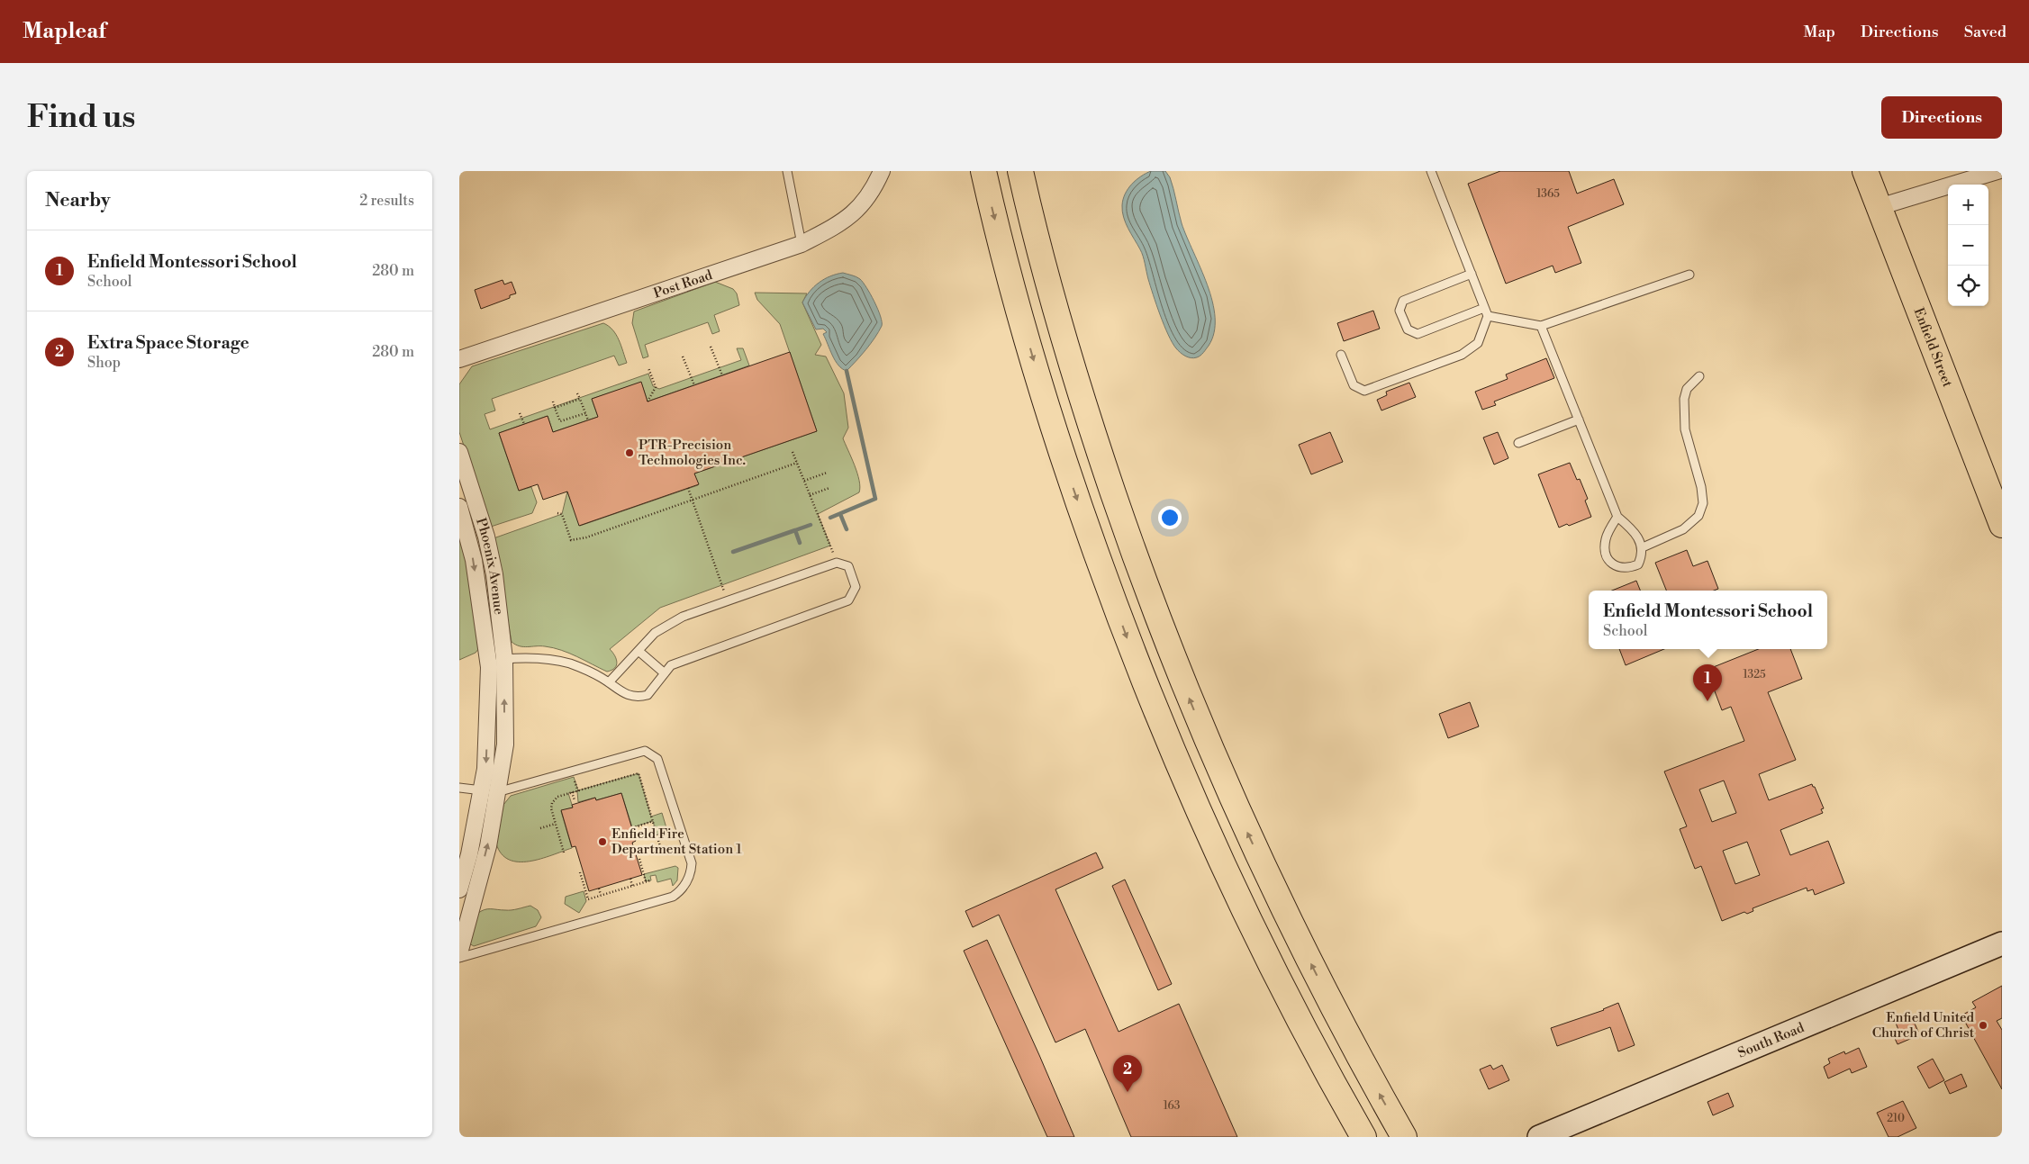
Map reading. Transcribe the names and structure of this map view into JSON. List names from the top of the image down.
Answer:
{
  "streets": {
    "main road": ["Enfield Street", "South Road"],
    "street": ["Post Road", "Phoenix Avenue"]
  },
  "places": ["PTR-Precision Technologies Inc.", "Enfield Fire Department Station 1", "Enfield United Church of Christ"],
  "house_numbers": [
    "1365",
    "1325",
    "163",
    "210"
  ],
  "page": {
    "header": "Mapleaf",
    "nav": ["Map", "Directions", "Saved"],
    "buttons": "Directions",
    "title": "Find us",
    "heading": ["Nearby", "2 results"],
    "map_buttons": ["+", "−"],
    "list": [
      {
        "mark": "1",
        "name": "Enfield Montessori School",
        "note": "School",
        "value": "280 m"
      },
      {
        "mark": "2",
        "name": "Extra Space Storage",
        "note": "Shop",
        "value": "280 m"
      }
    ],
    "popup": ["Enfield Montessori School", "School"],
    "pins": ["1", "2"]
  }
}
